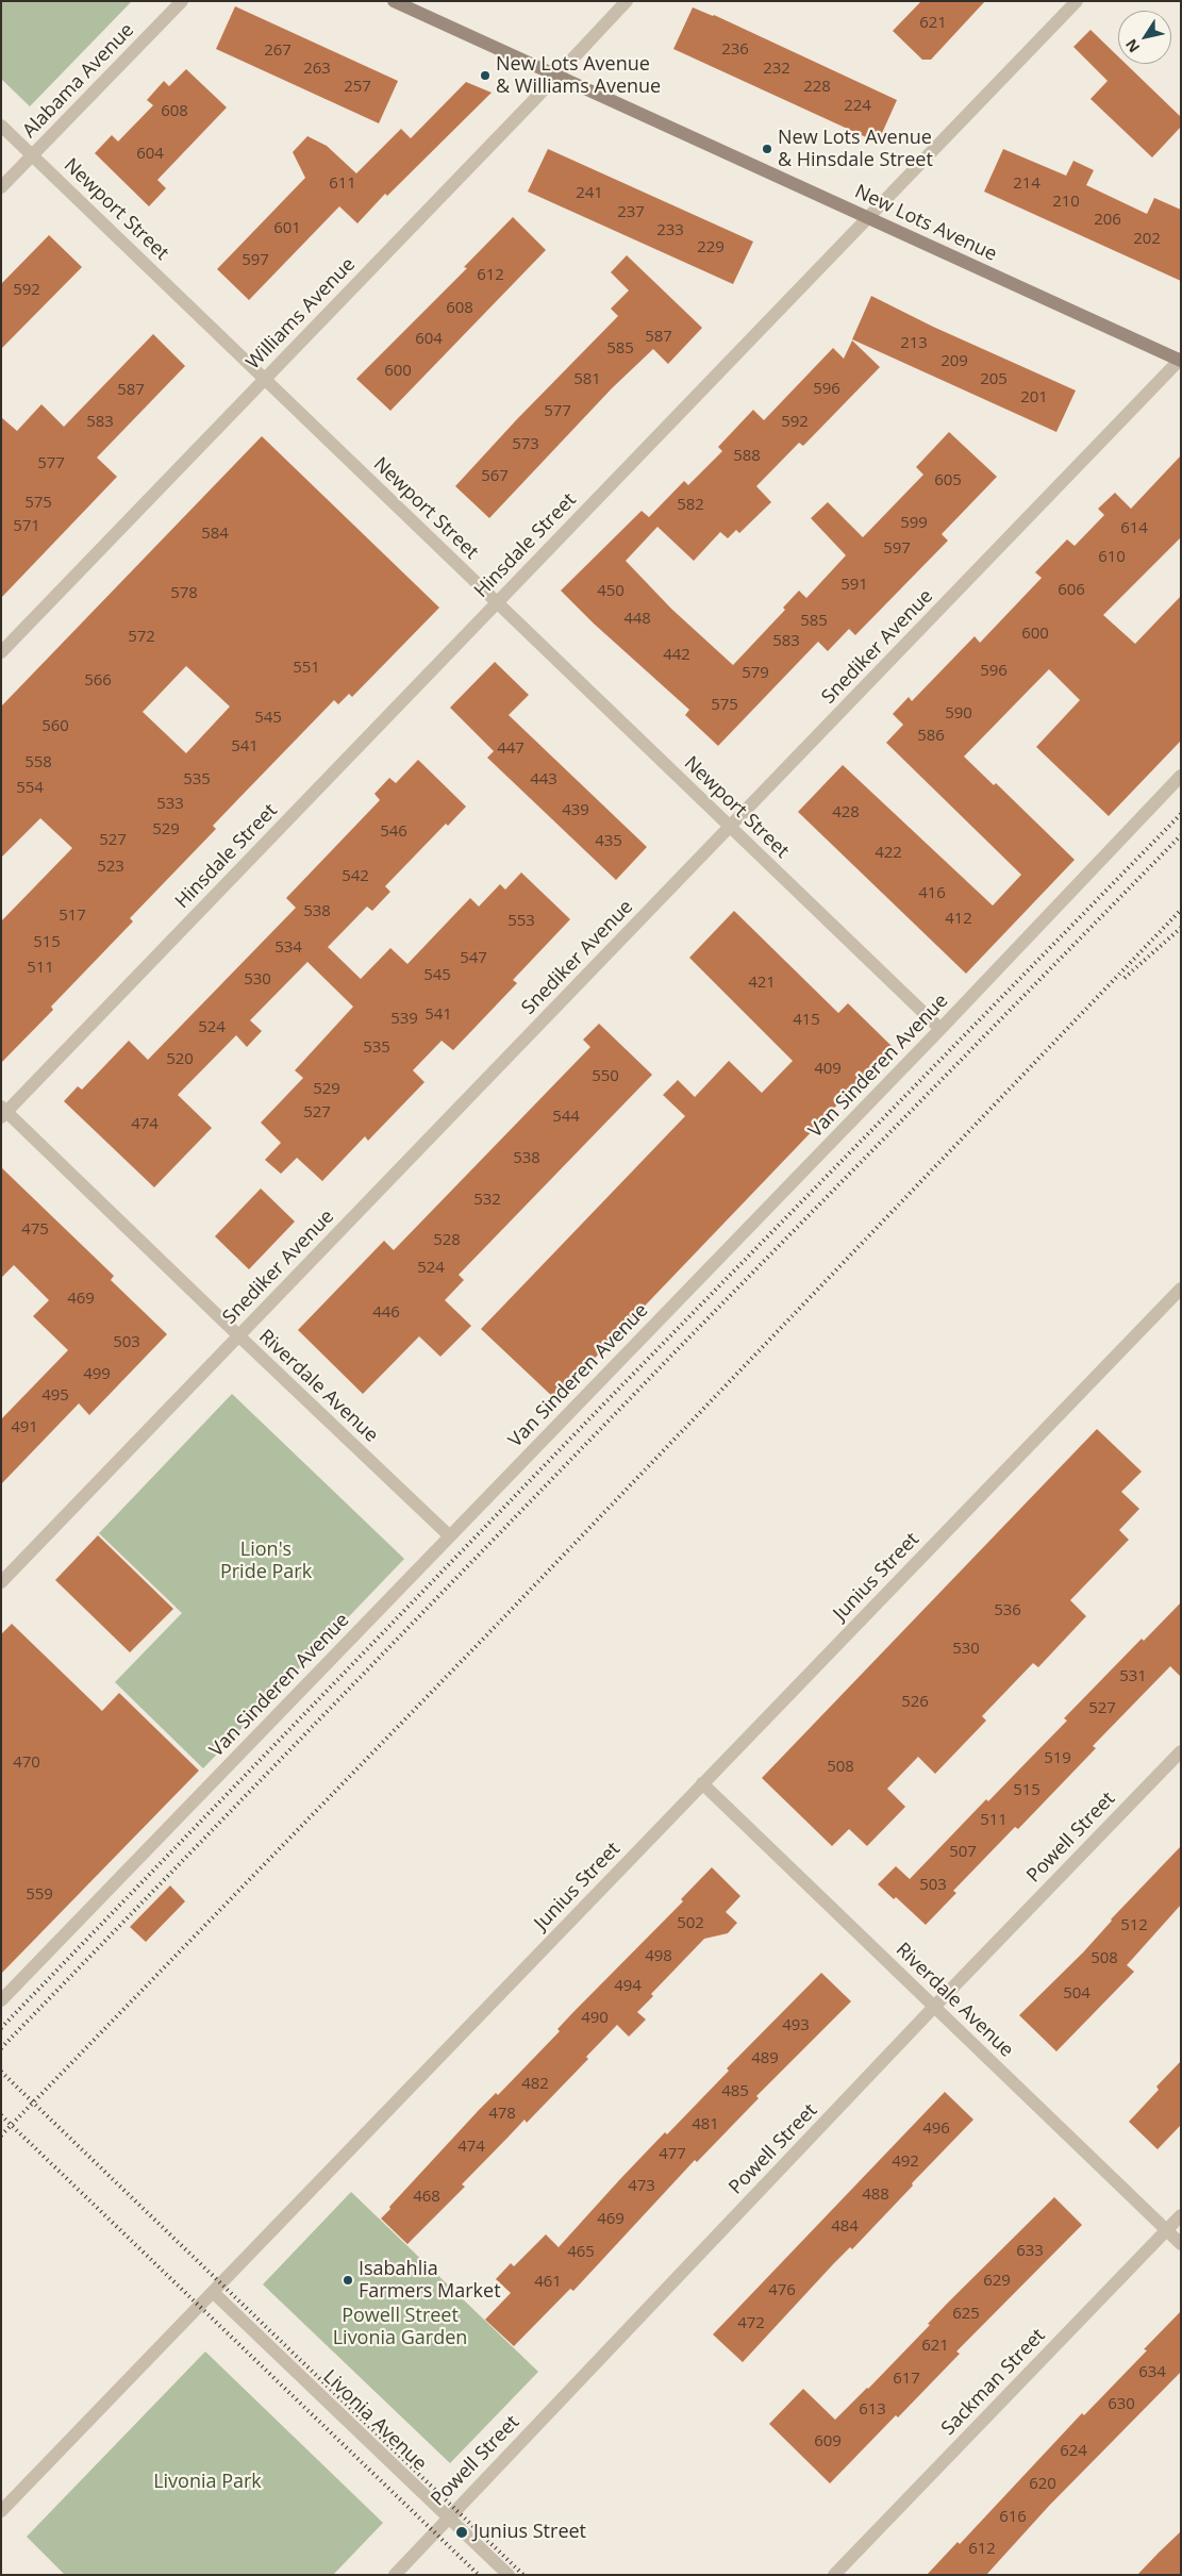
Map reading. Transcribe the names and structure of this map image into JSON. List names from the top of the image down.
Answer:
{
  "streets": {
    "street": [
      "Alabama Avenue",
      "Newport Street",
      "New Lots Avenue",
      "Williams Avenue",
      "Hinsdale Street",
      "Snediker Avenue",
      "Van Sinderen Avenue",
      "Riverdale Avenue",
      "Junius Street",
      "Powell Street",
      "Sackman Street",
      "Livonia Avenue"
    ]
  },
  "crossings": [
    ["Alabama Avenue", "Newport Street"],
    ["Newport Street", "Williams Avenue"],
    ["Newport Street", "Hinsdale Street"],
    ["Newport Street", "Snediker Avenue"],
    ["Newport Street", "Van Sinderen Avenue"],
    ["New Lots Avenue", "Williams Avenue"],
    ["New Lots Avenue", "Hinsdale Street"],
    ["New Lots Avenue", "Snediker Avenue"],
    ["Hinsdale Street", "Riverdale Avenue"],
    ["Snediker Avenue", "Riverdale Avenue"],
    ["Van Sinderen Avenue", "Riverdale Avenue"],
    ["Riverdale Avenue", "Junius Street"],
    ["Riverdale Avenue", "Powell Street"],
    ["Riverdale Avenue", "Sackman Street"],
    ["Junius Street", "Livonia Avenue"],
    ["Powell Street", "Livonia Avenue"]
  ],
  "parks": ["Lion's Pride Park", "Powell Street Livonia Garden", "Livonia Park"],
  "places": [
    "New Lots Avenue & Williams Avenue",
    "New Lots Avenue & Hinsdale Street",
    "Isabahlia Farmers Market",
    "Junius Street"
  ],
  "house_numbers": [
    "621",
    "236",
    "267",
    "263",
    "232",
    "257",
    "228",
    "224",
    "608",
    "604",
    "611",
    "214",
    "241",
    "210",
    "237",
    "206",
    "601",
    "233",
    "202",
    "229",
    "597",
    "612",
    "592",
    "608",
    "587",
    "604",
    "213",
    "585",
    "209",
    "600",
    "581",
    "205",
    "596",
    "587",
    "201",
    "577",
    "583",
    "592",
    "573",
    "588",
    "577",
    "567",
    "605",
    "575",
    "582",
    "599",
    "571",
    "614",
    "584",
    "597",
    "610",
    "591",
    "606",
    "450",
    "578",
    "448",
    "585",
    "600",
    "572",
    "583",
    "442",
    "551",
    "596",
    "579",
    "566",
    "575",
    "590",
    "545",
    "560",
    "586",
    "541",
    "447",
    "558",
    "535",
    "443",
    "554",
    "533",
    "439",
    "428",
    "529",
    "546",
    "527",
    "435",
    "422",
    "523",
    "542",
    "416",
    "538",
    "517",
    "412",
    "553",
    "515",
    "534",
    "547",
    "511",
    "545",
    "530",
    "421",
    "541",
    "539",
    "415",
    "524",
    "535",
    "520",
    "409",
    "550",
    "529",
    "527",
    "544",
    "474",
    "538",
    "532",
    "475",
    "528",
    "524",
    "469",
    "446",
    "503",
    "499",
    "495",
    "491",
    "536",
    "530",
    "531",
    "526",
    "527",
    "519",
    "470",
    "508",
    "515",
    "511",
    "507",
    "503",
    "559",
    "502",
    "512",
    "498",
    "508",
    "494",
    "504",
    "490",
    "493",
    "489",
    "482",
    "485",
    "478",
    "481",
    "496",
    "474",
    "477",
    "492",
    "473",
    "488",
    "468",
    "469",
    "484",
    "633",
    "465",
    "629",
    "461",
    "476",
    "625",
    "472",
    "621",
    "634",
    "617",
    "630",
    "613",
    "609",
    "624",
    "620",
    "616",
    "612"
  ],
  "north": "bottom left"
}
